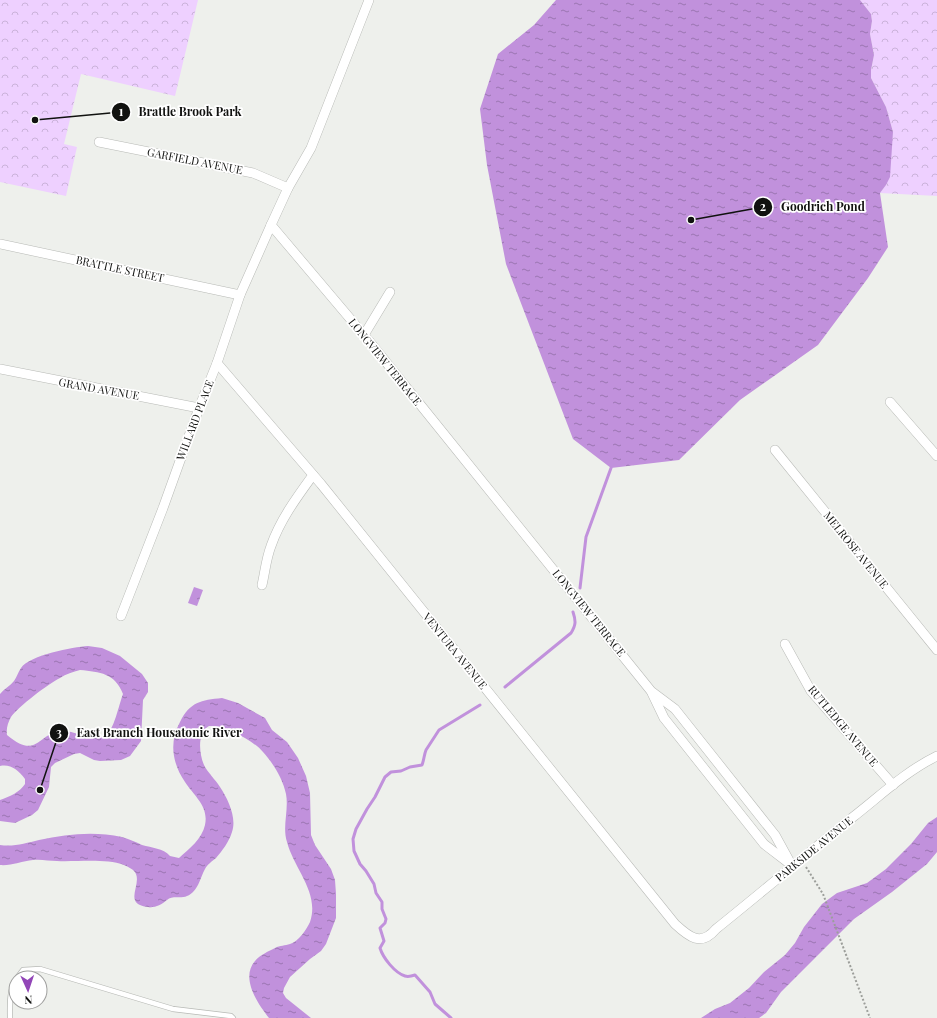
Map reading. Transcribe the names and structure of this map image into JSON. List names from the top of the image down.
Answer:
{
  "streets": {
    "street": [
      "GARFIELD AVENUE",
      "BRATTLE STREET",
      "LONGVIEW TERRACE",
      "GRAND AVENUE",
      "WILLARD PLACE",
      "MELROSE AVENUE",
      "VENTURA AVENUE",
      "RUTLEDGE AVENUE",
      "PARKSIDE AVENUE"
    ]
  },
  "crossings": [
    ["BRATTLE STREET", "WILLARD PLACE"],
    ["LONGVIEW TERRACE", "WILLARD PLACE"],
    ["LONGVIEW TERRACE", "PARKSIDE AVENUE"],
    ["GRAND AVENUE", "WILLARD PLACE"],
    ["WILLARD PLACE", "VENTURA AVENUE"],
    ["VENTURA AVENUE", "PARKSIDE AVENUE"],
    ["RUTLEDGE AVENUE", "PARKSIDE AVENUE"]
  ],
  "places": ["Brattle Brook Park", "Goodrich Pond", "East Branch Housatonic River"],
  "north": "bottom"
}
